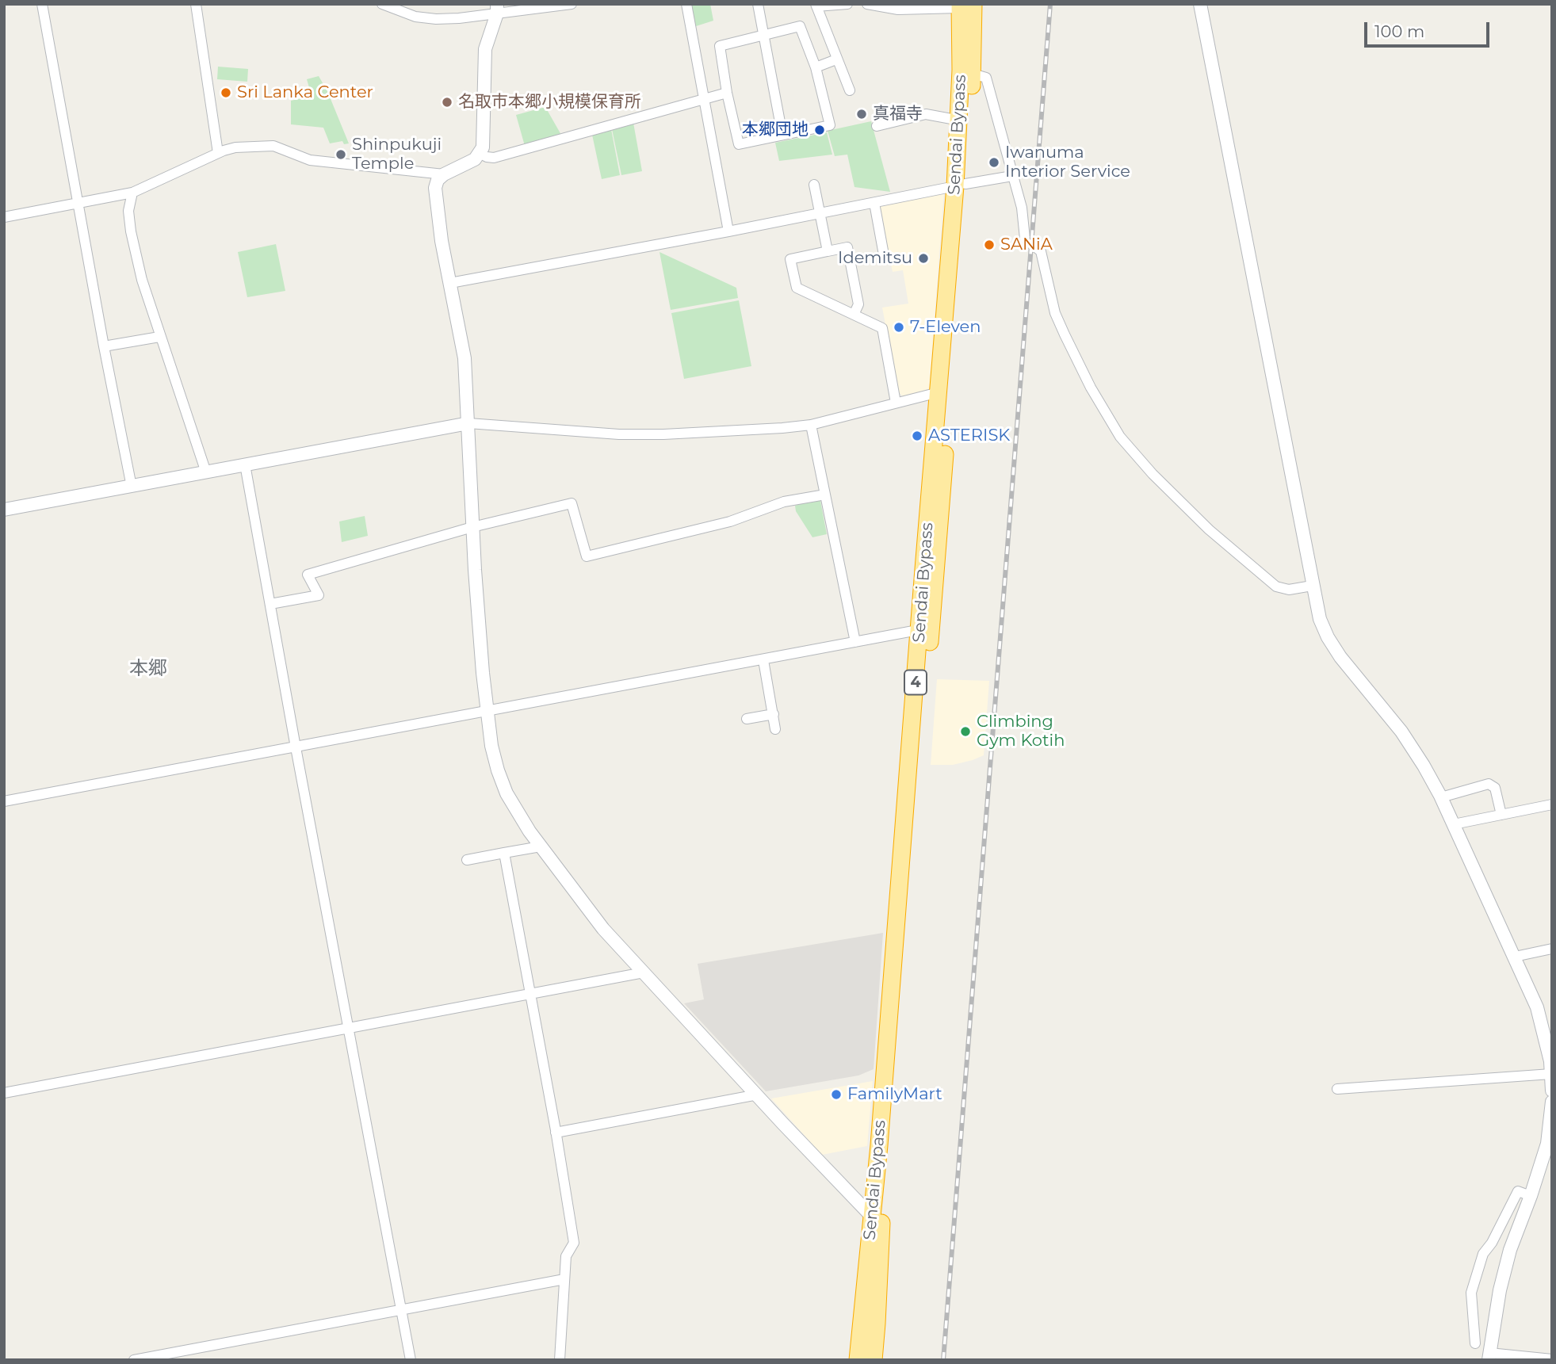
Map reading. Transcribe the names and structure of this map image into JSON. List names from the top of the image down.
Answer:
{
  "streets": {
    "highway": ["Sendai Bypass", "4"]
  },
  "districts": ["本郷"],
  "places": [
    "Sri Lanka Center",
    "名取市本郷小規模保育所",
    "真福寺",
    "本郷団地",
    "Shinpukuji Temple",
    "Iwanuma Interior Service",
    "SANiA",
    "Idemitsu",
    "7-Eleven",
    "ASTERISK",
    "Climbing Gym Kotih",
    "FamilyMart"
  ],
  "scale_bar": "100 m"
}
